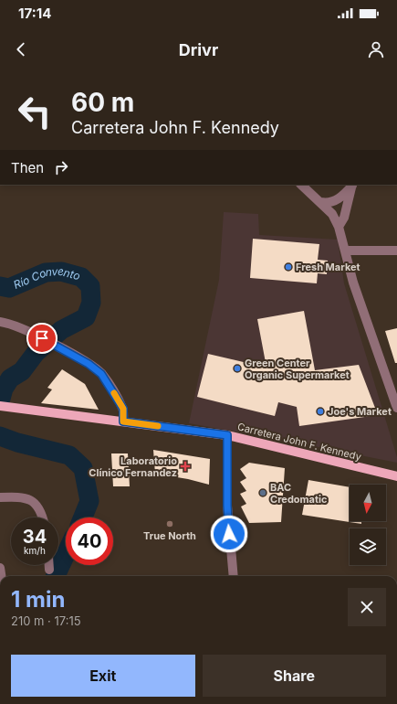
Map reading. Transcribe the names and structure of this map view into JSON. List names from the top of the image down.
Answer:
{
  "streets": {
    "main road": ["Carretera John F. Kennedy"]
  },
  "water": ["Río Convento"],
  "places": {
    "other": [
      "Fresh Market",
      "Green Center Organic Supermarket",
      "Joe's Market",
      "BAC Credomatic",
      "True North"
    ],
    "health": ["Laboratorio Clínico Fernandez"]
  },
  "north": "bottom",
  "page": {
    "status": "17:14",
    "header": "Drivr",
    "turn": ["60 m", "Carretera John F. Kennedy"],
    "then": "Then",
    "speed": "34 km/h",
    "limit": "40",
    "heading": ["1 min", "210 m · 17:15"],
    "buttons": ["Exit", "Share"]
  }
}
